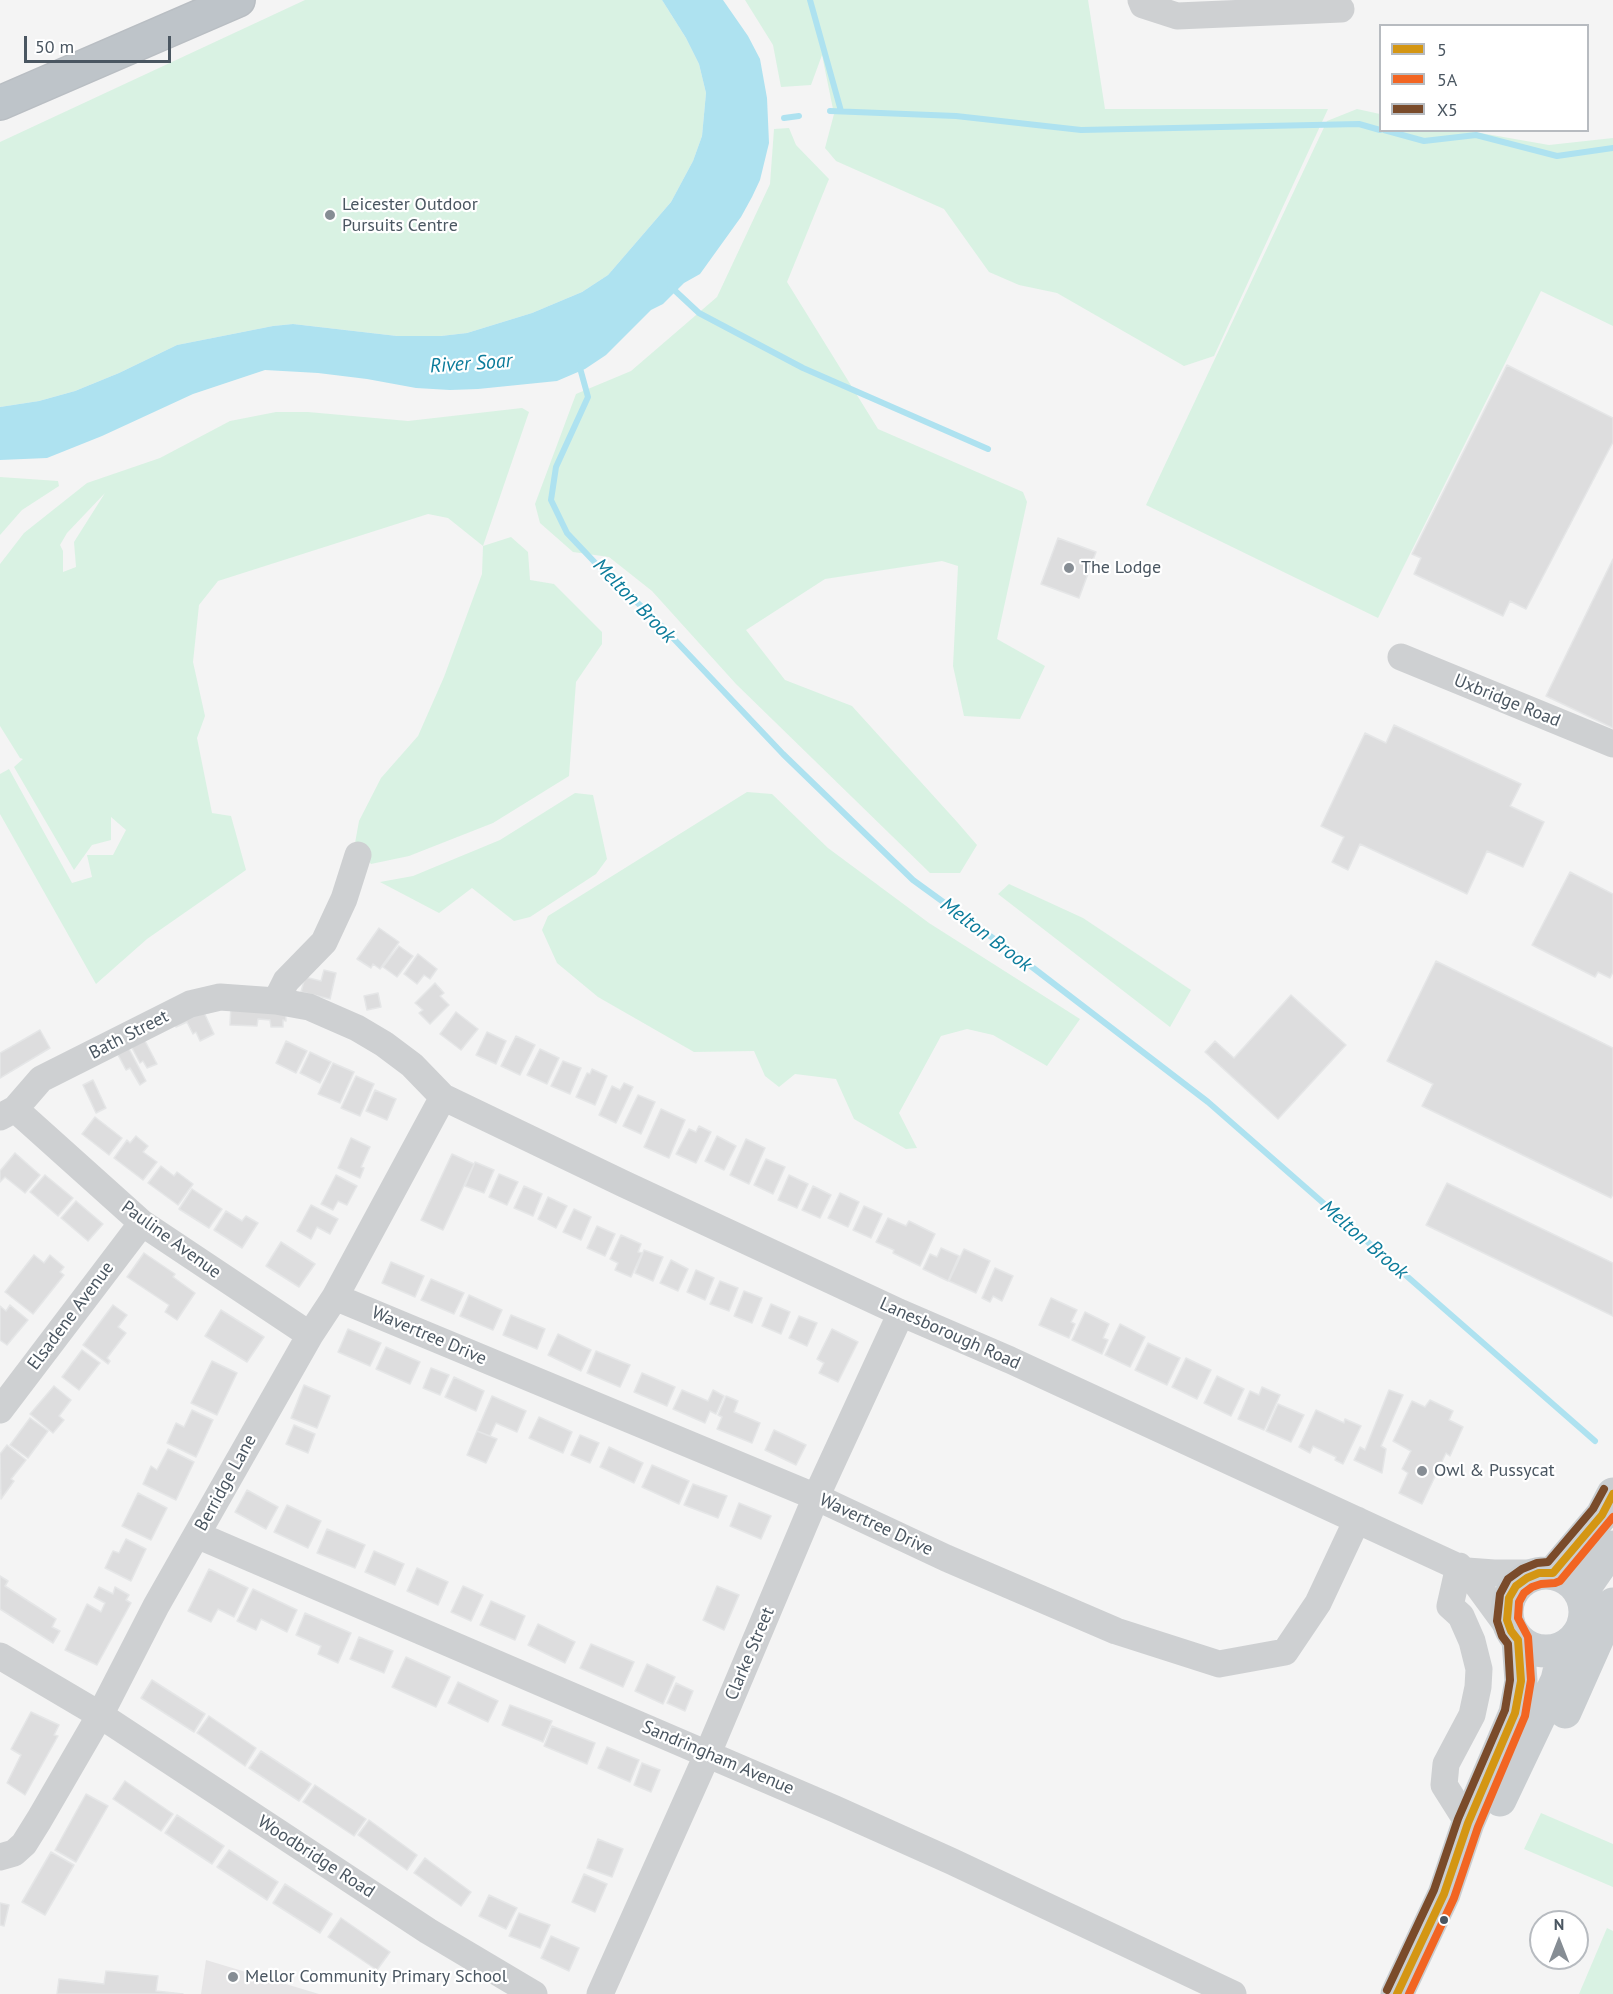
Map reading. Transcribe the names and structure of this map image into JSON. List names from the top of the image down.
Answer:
{
  "streets": {
    "street": [
      "Uxbridge Road",
      "Bath Street",
      "Pauline Avenue",
      "Elsadene Avenue",
      "Lanesborough Road",
      "Wavertree Drive",
      "Berridge Lane",
      "Clarke Street",
      "Sandringham Avenue",
      "Woodbridge Road"
    ]
  },
  "crossings": [
    ["Bath Street", "Pauline Avenue"],
    ["Bath Street", "Lanesborough Road"],
    ["Bath Street", "Berridge Lane"],
    ["Pauline Avenue", "Elsadene Avenue"],
    ["Pauline Avenue", "Berridge Lane"],
    ["Lanesborough Road", "Wavertree Drive"],
    ["Lanesborough Road", "Berridge Lane"],
    ["Lanesborough Road", "Clarke Street"],
    ["Wavertree Drive", "Berridge Lane"],
    ["Wavertree Drive", "Clarke Street"],
    ["Berridge Lane", "Sandringham Avenue"],
    ["Berridge Lane", "Woodbridge Road"],
    ["Clarke Street", "Sandringham Avenue"]
  ],
  "water": ["River Soar", "Melton Brook"],
  "places": [
    "Leicester Outdoor Pursuits Centre",
    "The Lodge",
    "Owl & Pussycat",
    "Mellor Community Primary School"
  ],
  "lines": ["transit line X5", "transit line 5", "transit line 5A"],
  "legend": ["5", "5A", "X5"],
  "scale_bar": "50 m",
  "north": "top"
}
